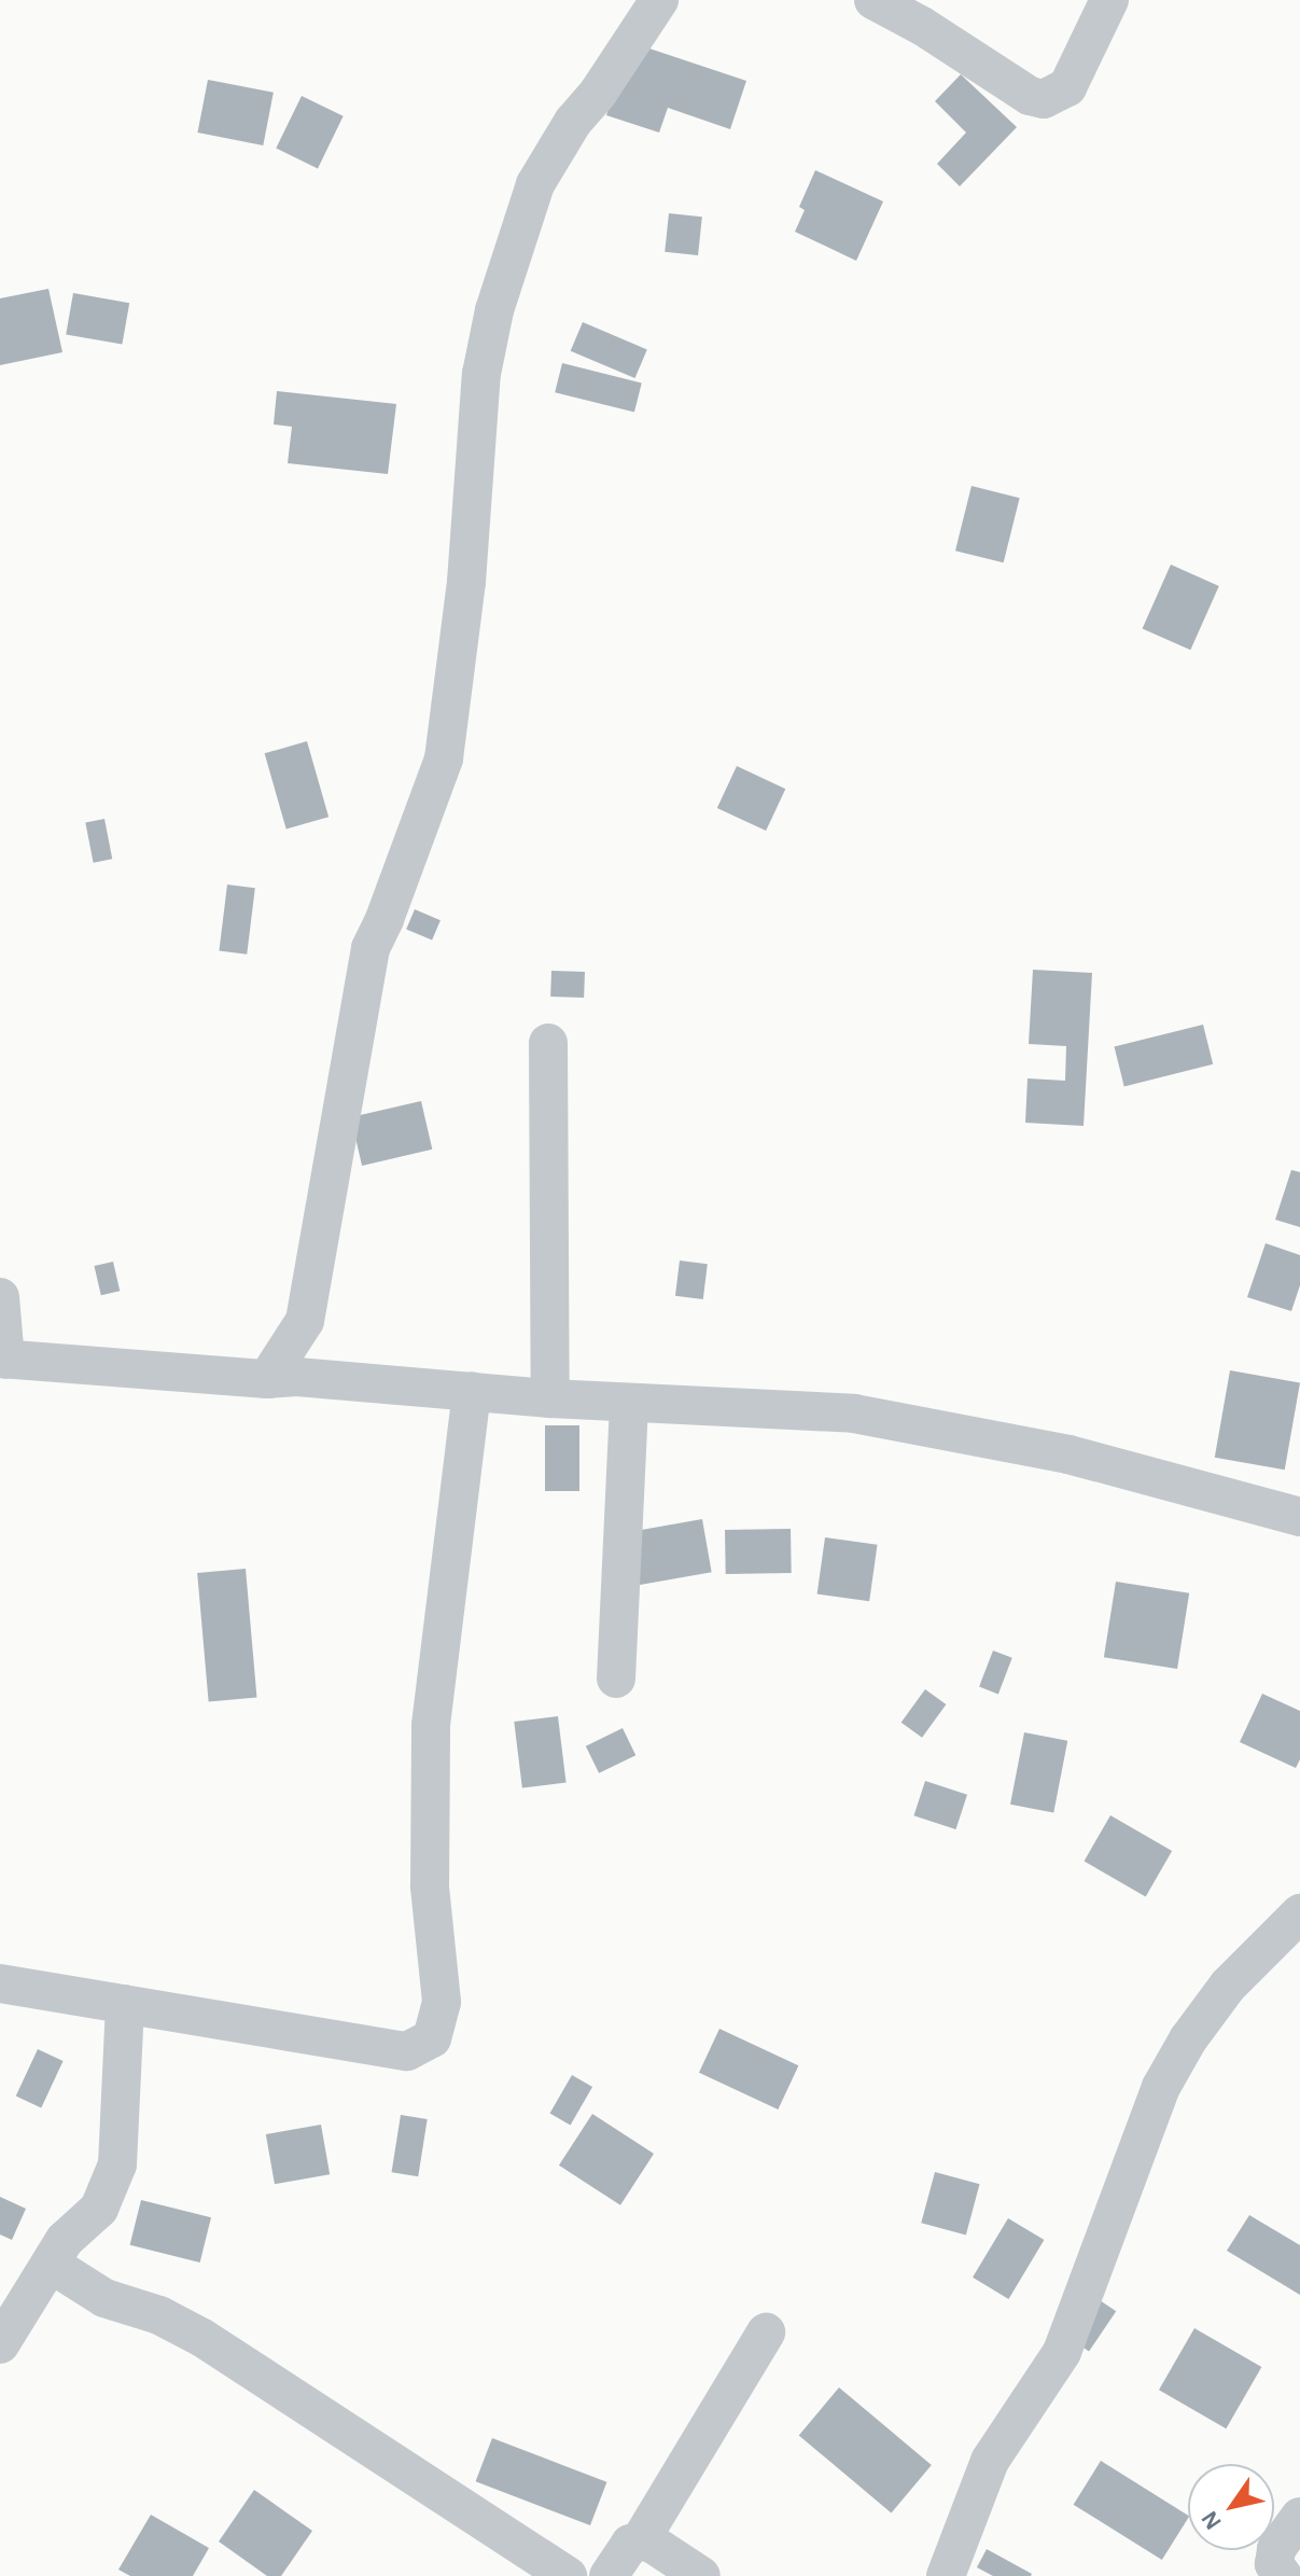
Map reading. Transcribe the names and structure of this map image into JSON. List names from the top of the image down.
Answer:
{
  "north": "bottom left"
}
